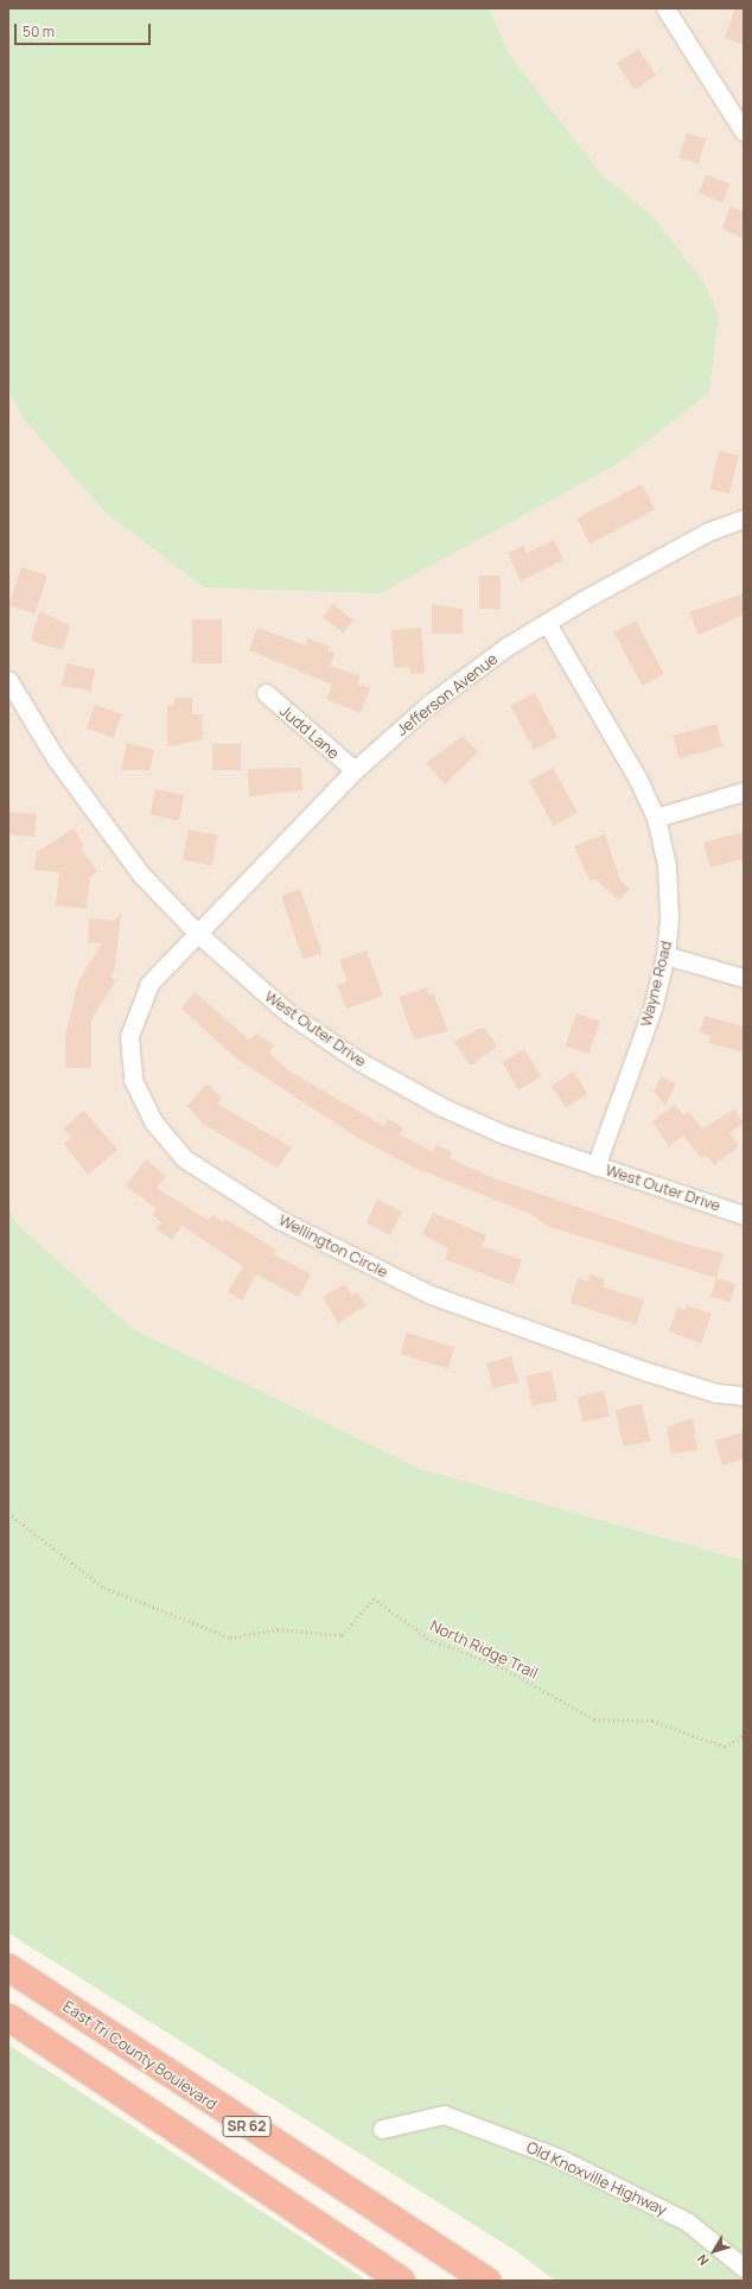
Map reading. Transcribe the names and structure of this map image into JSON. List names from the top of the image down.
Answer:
{
  "streets": {
    "highway": ["East Tri County Boulevard", "SR 62"],
    "street": [
      "Jefferson Avenue",
      "Judd Lane",
      "Wayne Road",
      "West Outer Drive",
      "Wellington Circle",
      "Old Knoxville Highway"
    ],
    "path": ["North Ridge Trail"]
  },
  "crossings": [
    ["Jefferson Avenue", "Judd Lane"],
    ["Jefferson Avenue", "Wayne Road"],
    ["Jefferson Avenue", "West Outer Drive"],
    ["Jefferson Avenue", "Wellington Circle"],
    ["Wayne Road", "West Outer Drive"],
    ["West Outer Drive", "Wellington Circle"]
  ],
  "scale_bar": "50 m",
  "north": "bottom left"
}
